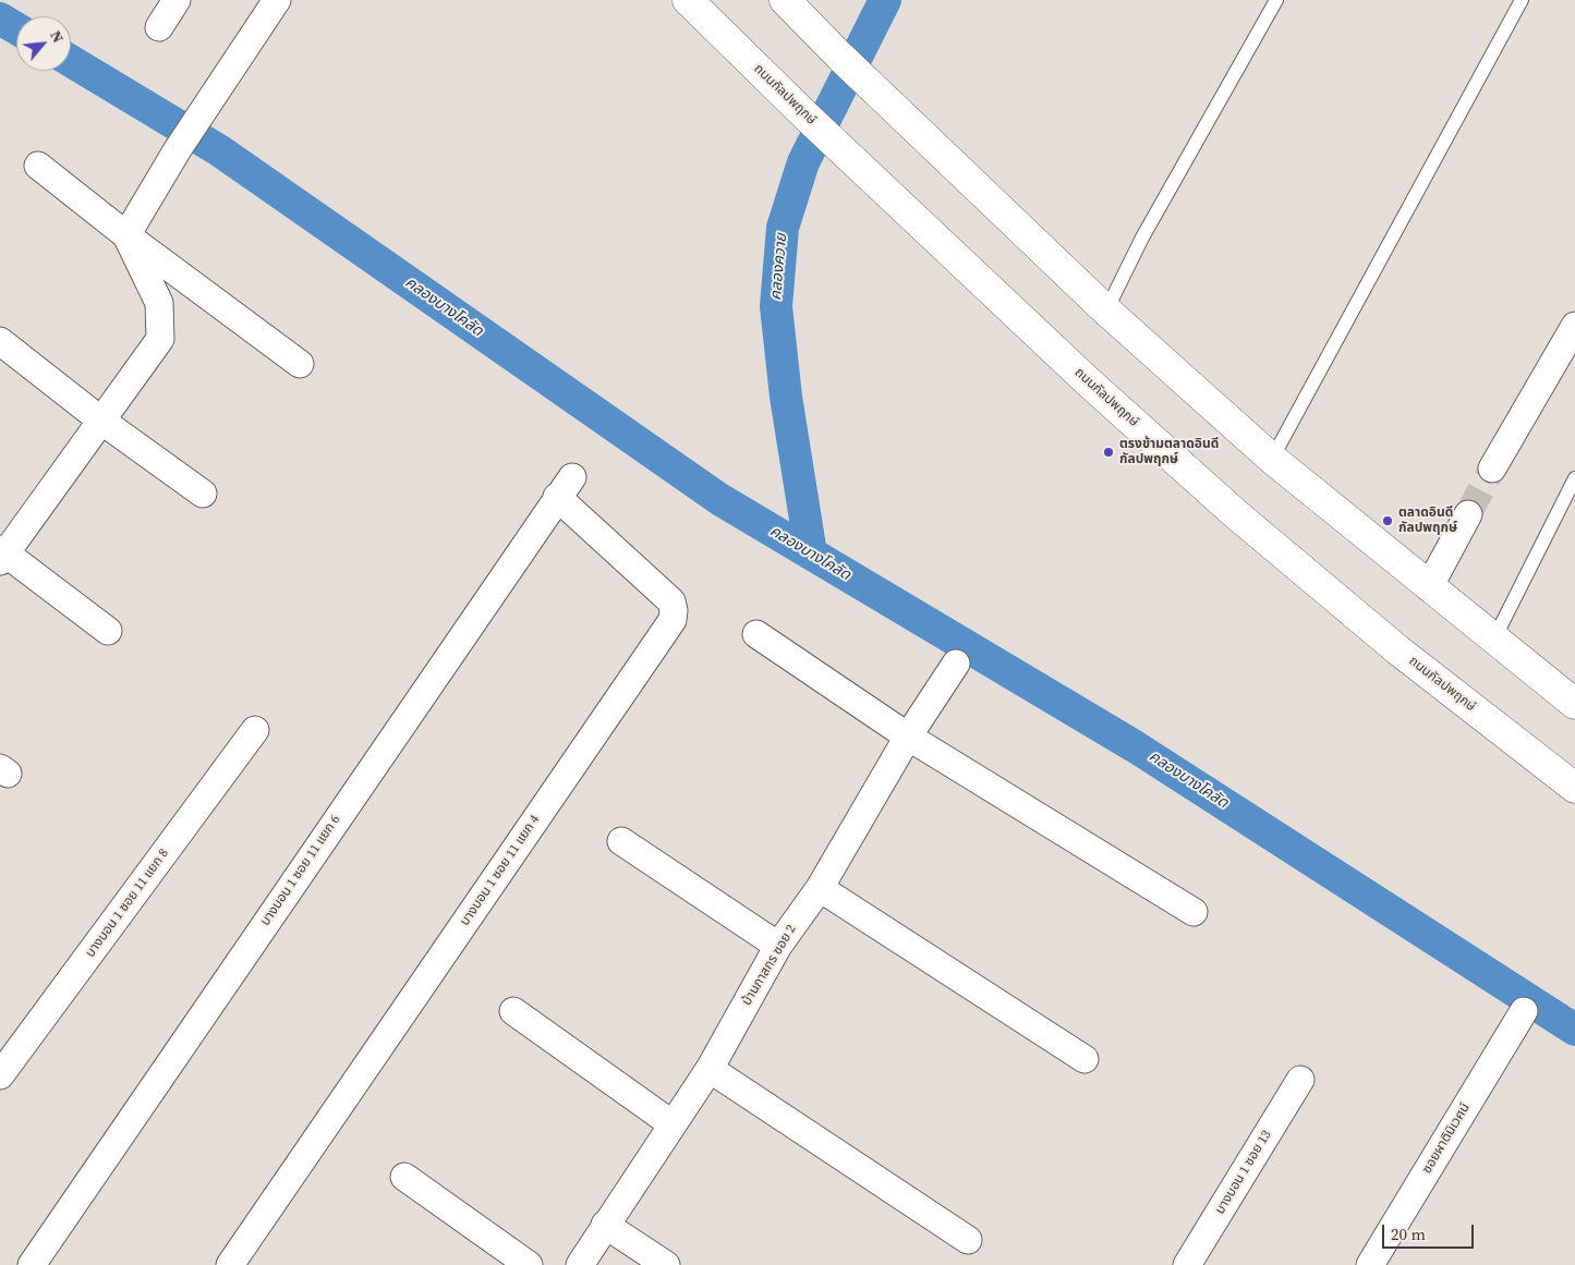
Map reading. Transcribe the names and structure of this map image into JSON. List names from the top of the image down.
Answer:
{
  "streets": {
    "main road": ["ถนนกัลปพฤกษ์"],
    "street": [
      "บางบอน 1 ซอย 11 แยก 6",
      "บางบอน 1 ซอย 11 แยก 4",
      "บางบอน 1 ซอย 11 แยก 8",
      "บ้านภาสกร ซอย 2",
      "ซอยผาตินิเวศน์",
      "บางบอน 1 ซอย 13"
    ]
  },
  "crossings": [
    ["บางบอน 1 ซอย 11 แยก 6", "บางบอน 1 ซอย 11 แยก 4"]
  ],
  "water": ["คลองควาย", "คลองบางโคลัด"],
  "places": ["ตรงข้ามตลาดอินดี กัลปพฤกษ์", "ตลาดอินดี กัลปพฤกษ์"],
  "scale_bar": "20 m",
  "north": "top right"
}
